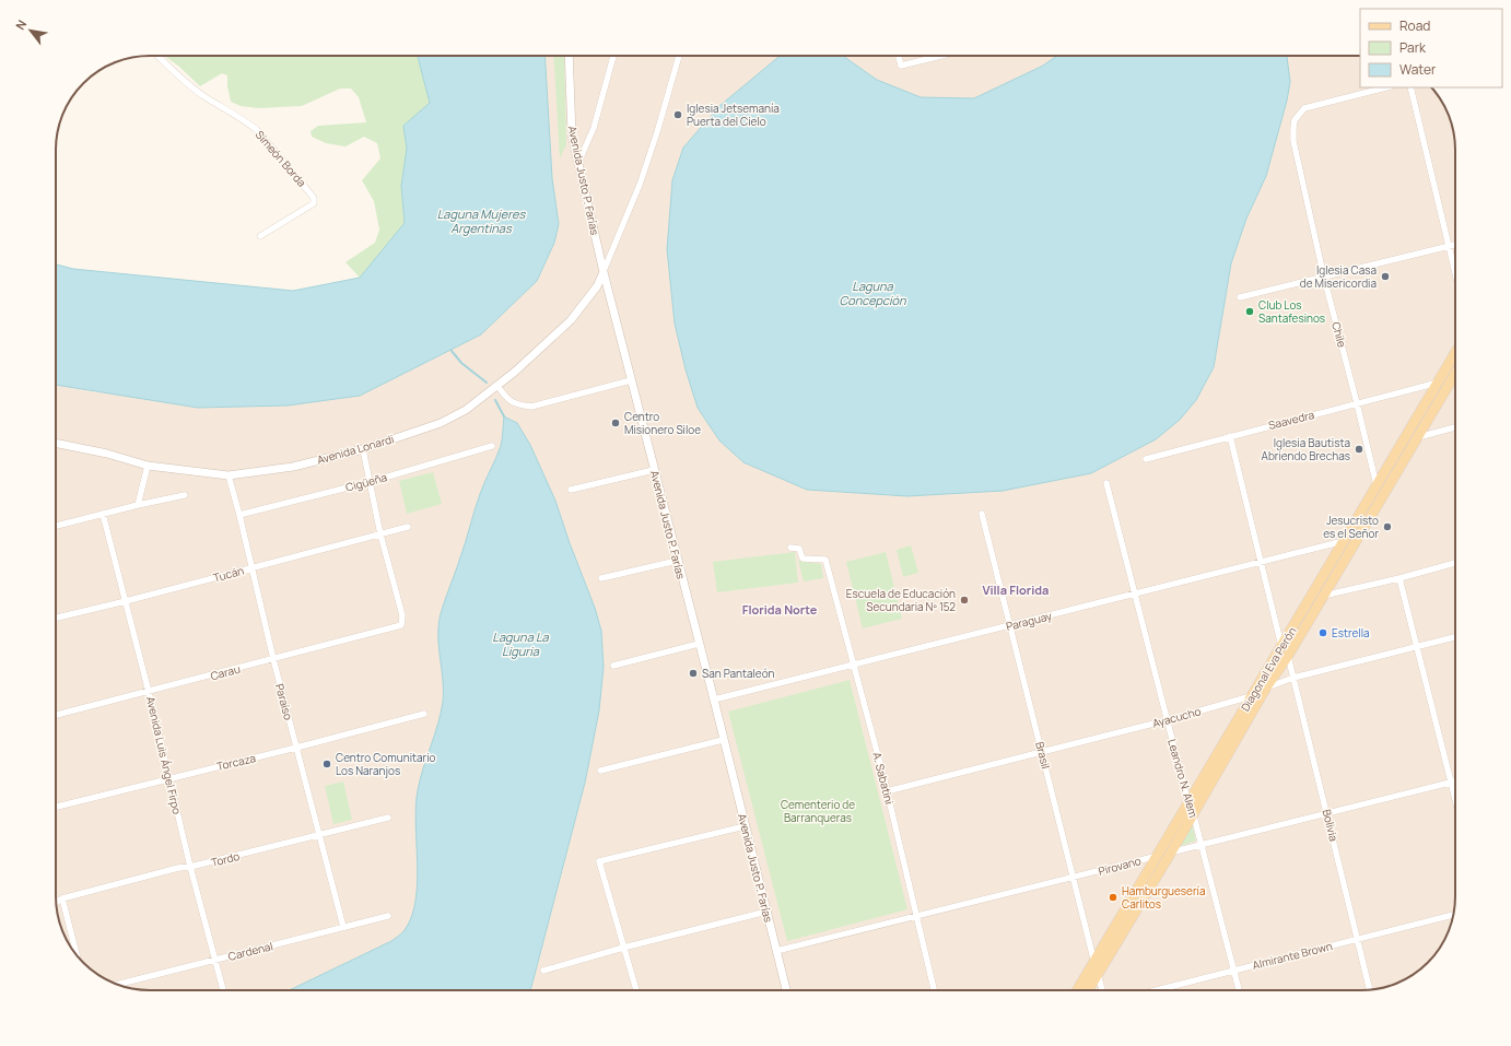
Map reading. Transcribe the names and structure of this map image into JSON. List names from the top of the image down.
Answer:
{
  "streets": {
    "main road": ["Diagonal Eva Perón"],
    "street": [
      "Simeón Borda",
      "Avenida Justo P. Farías",
      "Chile",
      "Saavedra",
      "Avenida Lonardi",
      "Cigüeña",
      "Tucán",
      "Paraguay",
      "Carau",
      "Paraíso",
      "Ayacucho",
      "Avenida Luis Ángel Firpo",
      "Brasil",
      "Torcaza",
      "A. Sabatini",
      "Leandro N. Alem",
      "Bolivia",
      "Tordo",
      "Pirovano",
      "Cardenal",
      "Almirante Brown"
    ]
  },
  "crossings": [
    ["Avenida Justo P. Farías", "Avenida Lonardi"],
    ["Avenida Justo P. Farías", "Paraguay"],
    ["Avenida Justo P. Farías", "Pirovano"],
    ["Chile", "Saavedra"],
    ["Chile", "Diagonal Eva Perón"],
    ["Saavedra", "Diagonal Eva Perón"],
    ["Avenida Lonardi", "Paraíso"],
    ["Cigüeña", "Paraíso"],
    ["Tucán", "Carau"],
    ["Tucán", "Paraíso"],
    ["Tucán", "Avenida Luis Ángel Firpo"],
    ["Paraguay", "Diagonal Eva Perón"],
    ["Paraguay", "Brasil"],
    ["Paraguay", "A. Sabatini"],
    ["Paraguay", "Leandro N. Alem"],
    ["Diagonal Eva Perón", "Ayacucho"],
    ["Diagonal Eva Perón", "Brasil"],
    ["Diagonal Eva Perón", "Leandro N. Alem"],
    ["Diagonal Eva Perón", "Bolivia"],
    ["Diagonal Eva Perón", "Pirovano"],
    ["Carau", "Paraíso"],
    ["Carau", "Avenida Luis Ángel Firpo"],
    ["Paraíso", "Torcaza"],
    ["Paraíso", "Tordo"],
    ["Paraíso", "Cardenal"],
    ["Ayacucho", "Brasil"],
    ["Ayacucho", "A. Sabatini"],
    ["Ayacucho", "Leandro N. Alem"],
    ["Ayacucho", "Bolivia"],
    ["Avenida Luis Ángel Firpo", "Torcaza"],
    ["Avenida Luis Ángel Firpo", "Tordo"],
    ["Avenida Luis Ángel Firpo", "Cardenal"],
    ["Brasil", "Pirovano"],
    ["A. Sabatini", "Pirovano"],
    ["Leandro N. Alem", "Pirovano"],
    ["Leandro N. Alem", "Almirante Brown"],
    ["Bolivia", "Pirovano"],
    ["Bolivia", "Almirante Brown"]
  ],
  "districts": ["Villa Florida", "Florida Norte"],
  "water": ["Laguna Mujeres Argentinas", "Laguna Concepción", "Laguna La Liguria"],
  "parks": ["Cementerio de Barranqueras"],
  "places": [
    "Iglesia Jetsemanía Puerta del Cielo",
    "Iglesia Casa de Misericordia",
    "Club Los Santafesinos",
    "Centro Misionero Siloe",
    "Iglesia Bautista Abriendo Brechas",
    "Jesucristo es el Señor",
    "Escuela de Educación Secundaria Nº 152",
    "Estrella",
    "San Pantaleón",
    "Centro Comunitario Los Naranjos",
    "Hamburguesería Carlitos"
  ],
  "legend": ["Road", "Park", "Water"],
  "north": "top left"
}
